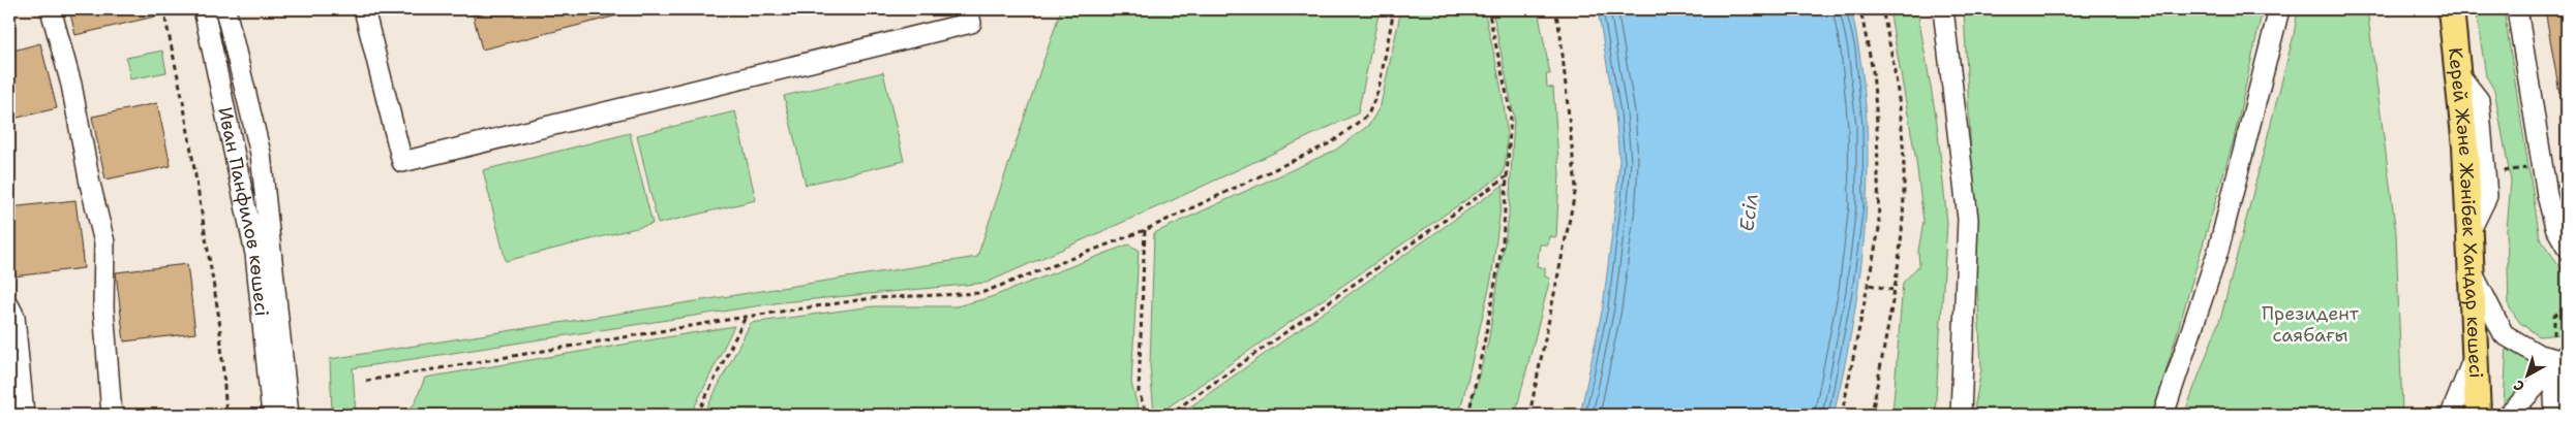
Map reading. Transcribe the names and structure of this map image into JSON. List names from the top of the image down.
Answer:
{
  "streets": {
    "main road": ["Керей Және Жәнібек Хандар көшесі"],
    "street": ["Иван Панфилов көшесі"]
  },
  "water": ["Есіл"],
  "parks": ["Президент саябағы"],
  "north": "bottom left"
}
